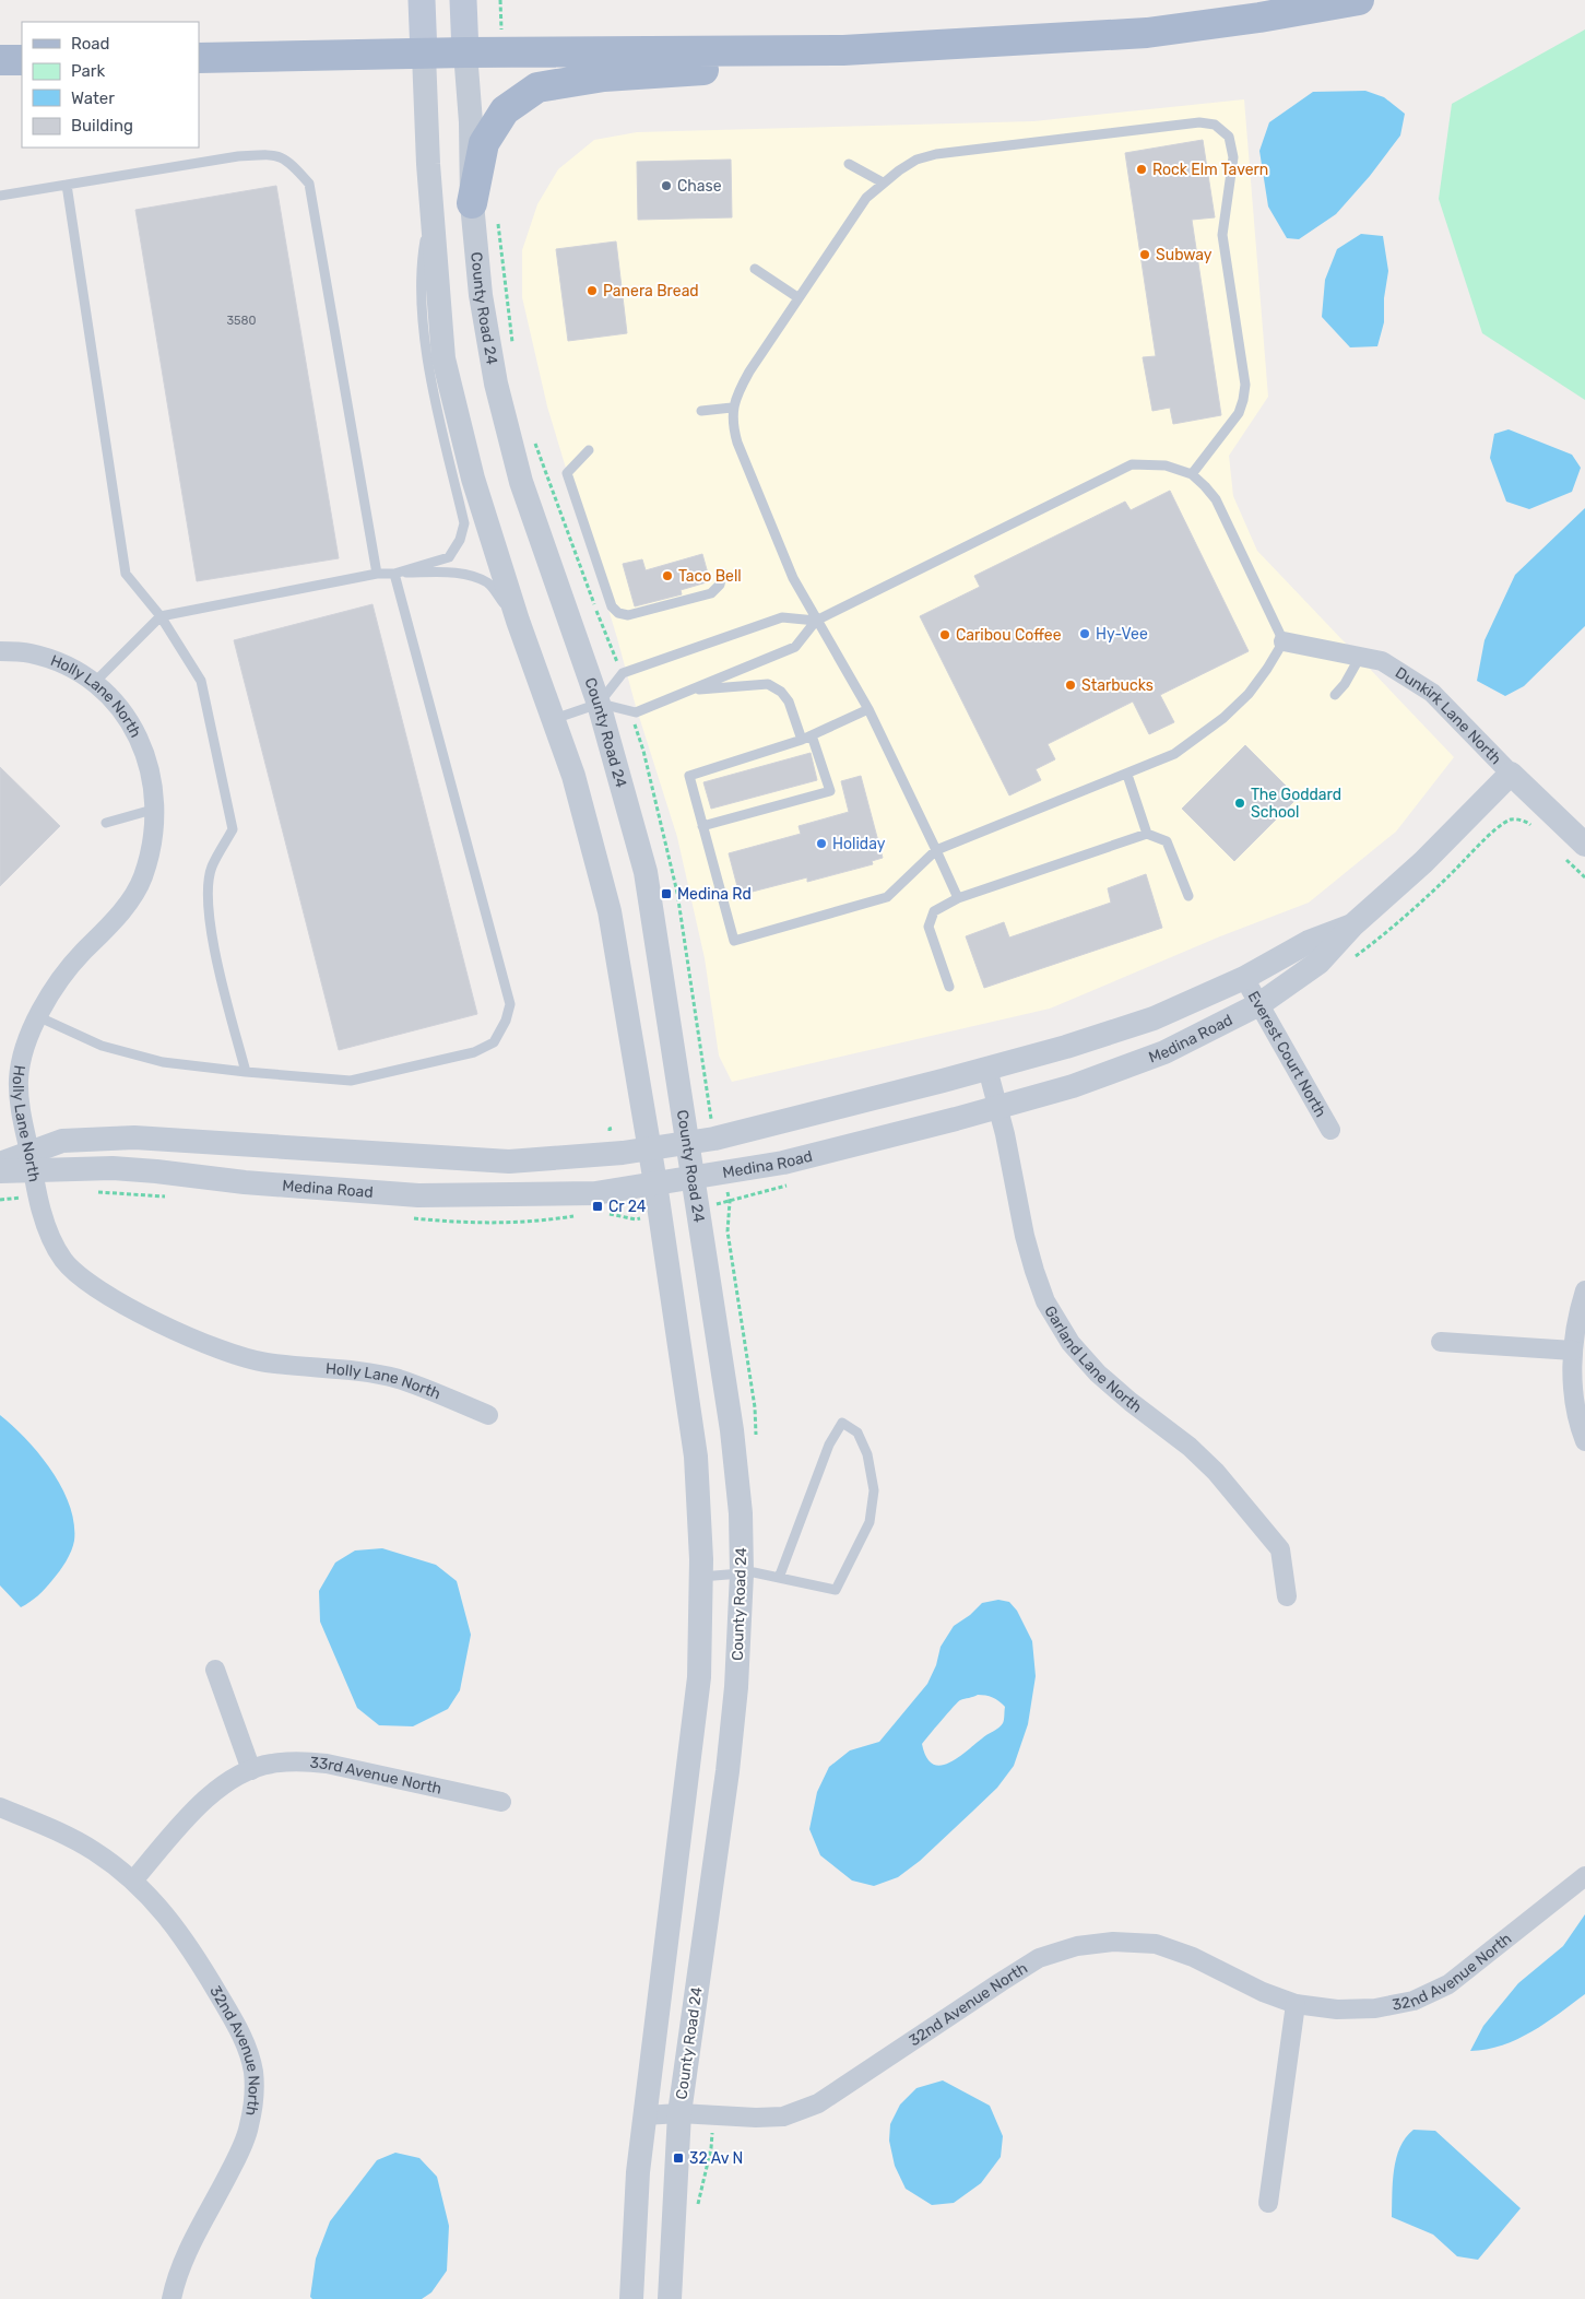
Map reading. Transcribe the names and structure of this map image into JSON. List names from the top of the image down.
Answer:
{
  "streets": {
    "street": [
      "County Road 24",
      "Holly Lane North",
      "Dunkirk Lane North",
      "Medina Road",
      "Everest Court North",
      "Garland Lane North",
      "33rd Avenue North",
      "32nd Avenue North"
    ]
  },
  "crossings": [
    ["County Road 24", "Medina Road"],
    ["County Road 24", "32nd Avenue North"],
    ["Holly Lane North", "Medina Road"],
    ["Dunkirk Lane North", "Medina Road"],
    ["Medina Road", "Everest Court North"],
    ["Medina Road", "Garland Lane North"],
    ["33rd Avenue North", "32nd Avenue North"]
  ],
  "places": {
    "other": [
      "Rock Elm Tavern",
      "Chase",
      "Subway",
      "Panera Bread",
      "Taco Bell",
      "Hy-Vee",
      "Caribou Coffee",
      "Starbucks",
      "The Goddard School",
      "Holiday"
    ],
    "transit": ["Medina Rd", "Cr 24", "32 Av N"]
  },
  "house_numbers": ["3580"],
  "legend": [
    "Road",
    "Park",
    "Water",
    "Building"
  ]
}
